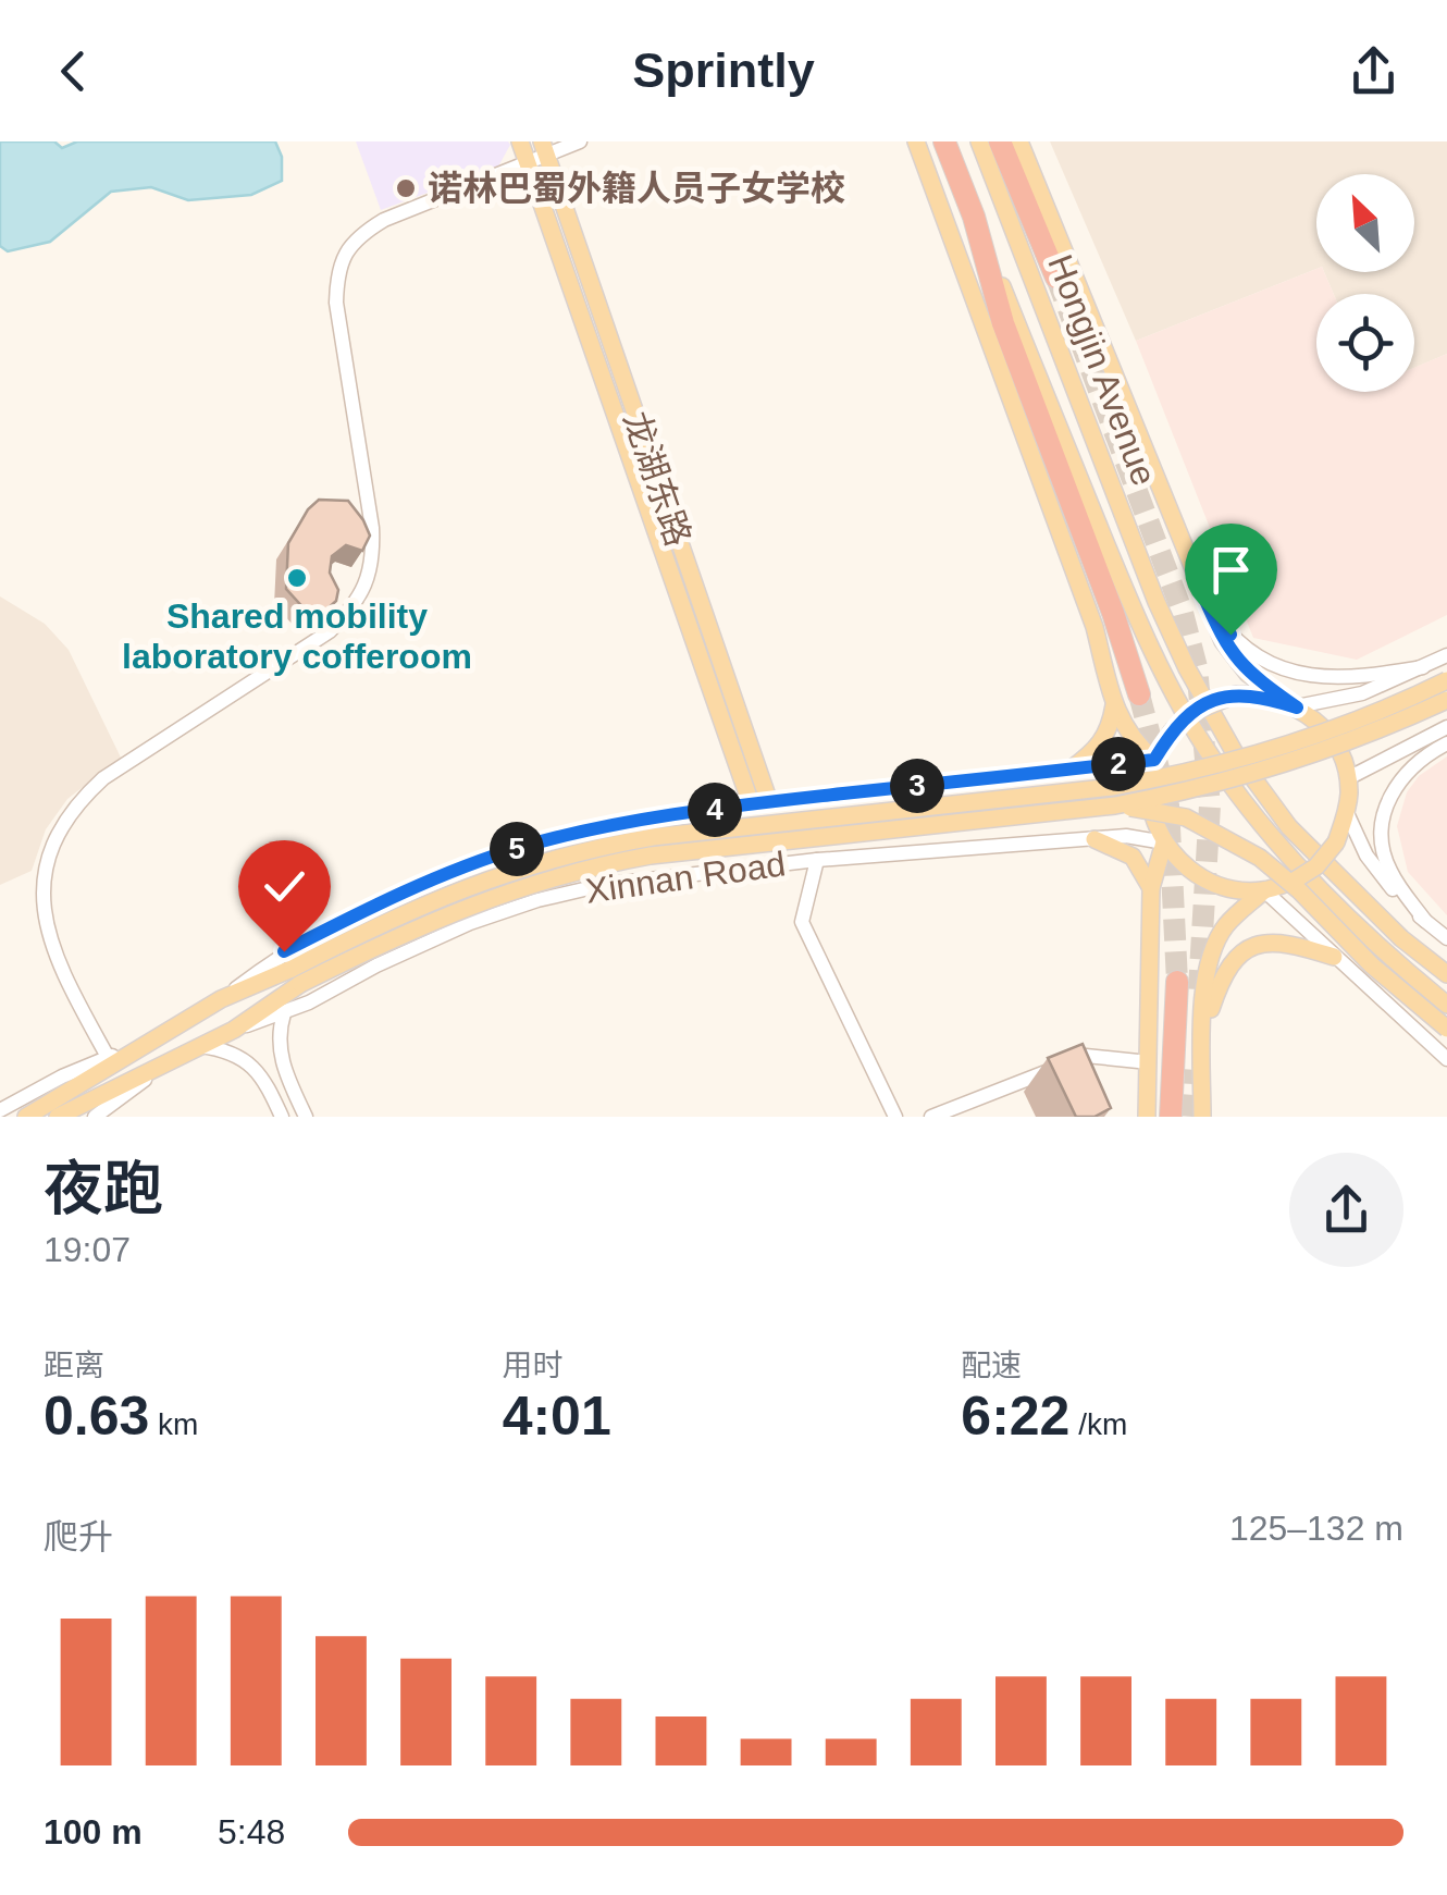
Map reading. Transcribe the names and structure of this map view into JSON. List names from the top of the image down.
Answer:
{
  "streets": {
    "highway": ["Hongjin Avenue"],
    "main road": ["龙湖东路", "Xinnan Road"]
  },
  "crossings": [
    ["Hongjin Avenue", "Xinnan Road"],
    ["龙湖东路", "Xinnan Road"]
  ],
  "places": ["诺林巴蜀外籍人员子女学校", "Shared mobility laboratory cofferoom"],
  "north": "top left",
  "page": {
    "header": "Sprintly",
    "pins": [
      "2",
      "3",
      "4",
      "5"
    ],
    "heading": ["夜跑", "19:07"],
    "stats": [
      ["距离", "0.63 km"],
      ["用时", "4:01"],
      ["配速", "6:22 /km"]
    ],
    "chart": ["爬升", "125–132 m"],
    "list": [
      {
        "name": "100 m",
        "note": "5:48"
      }
    ]
  }
}
